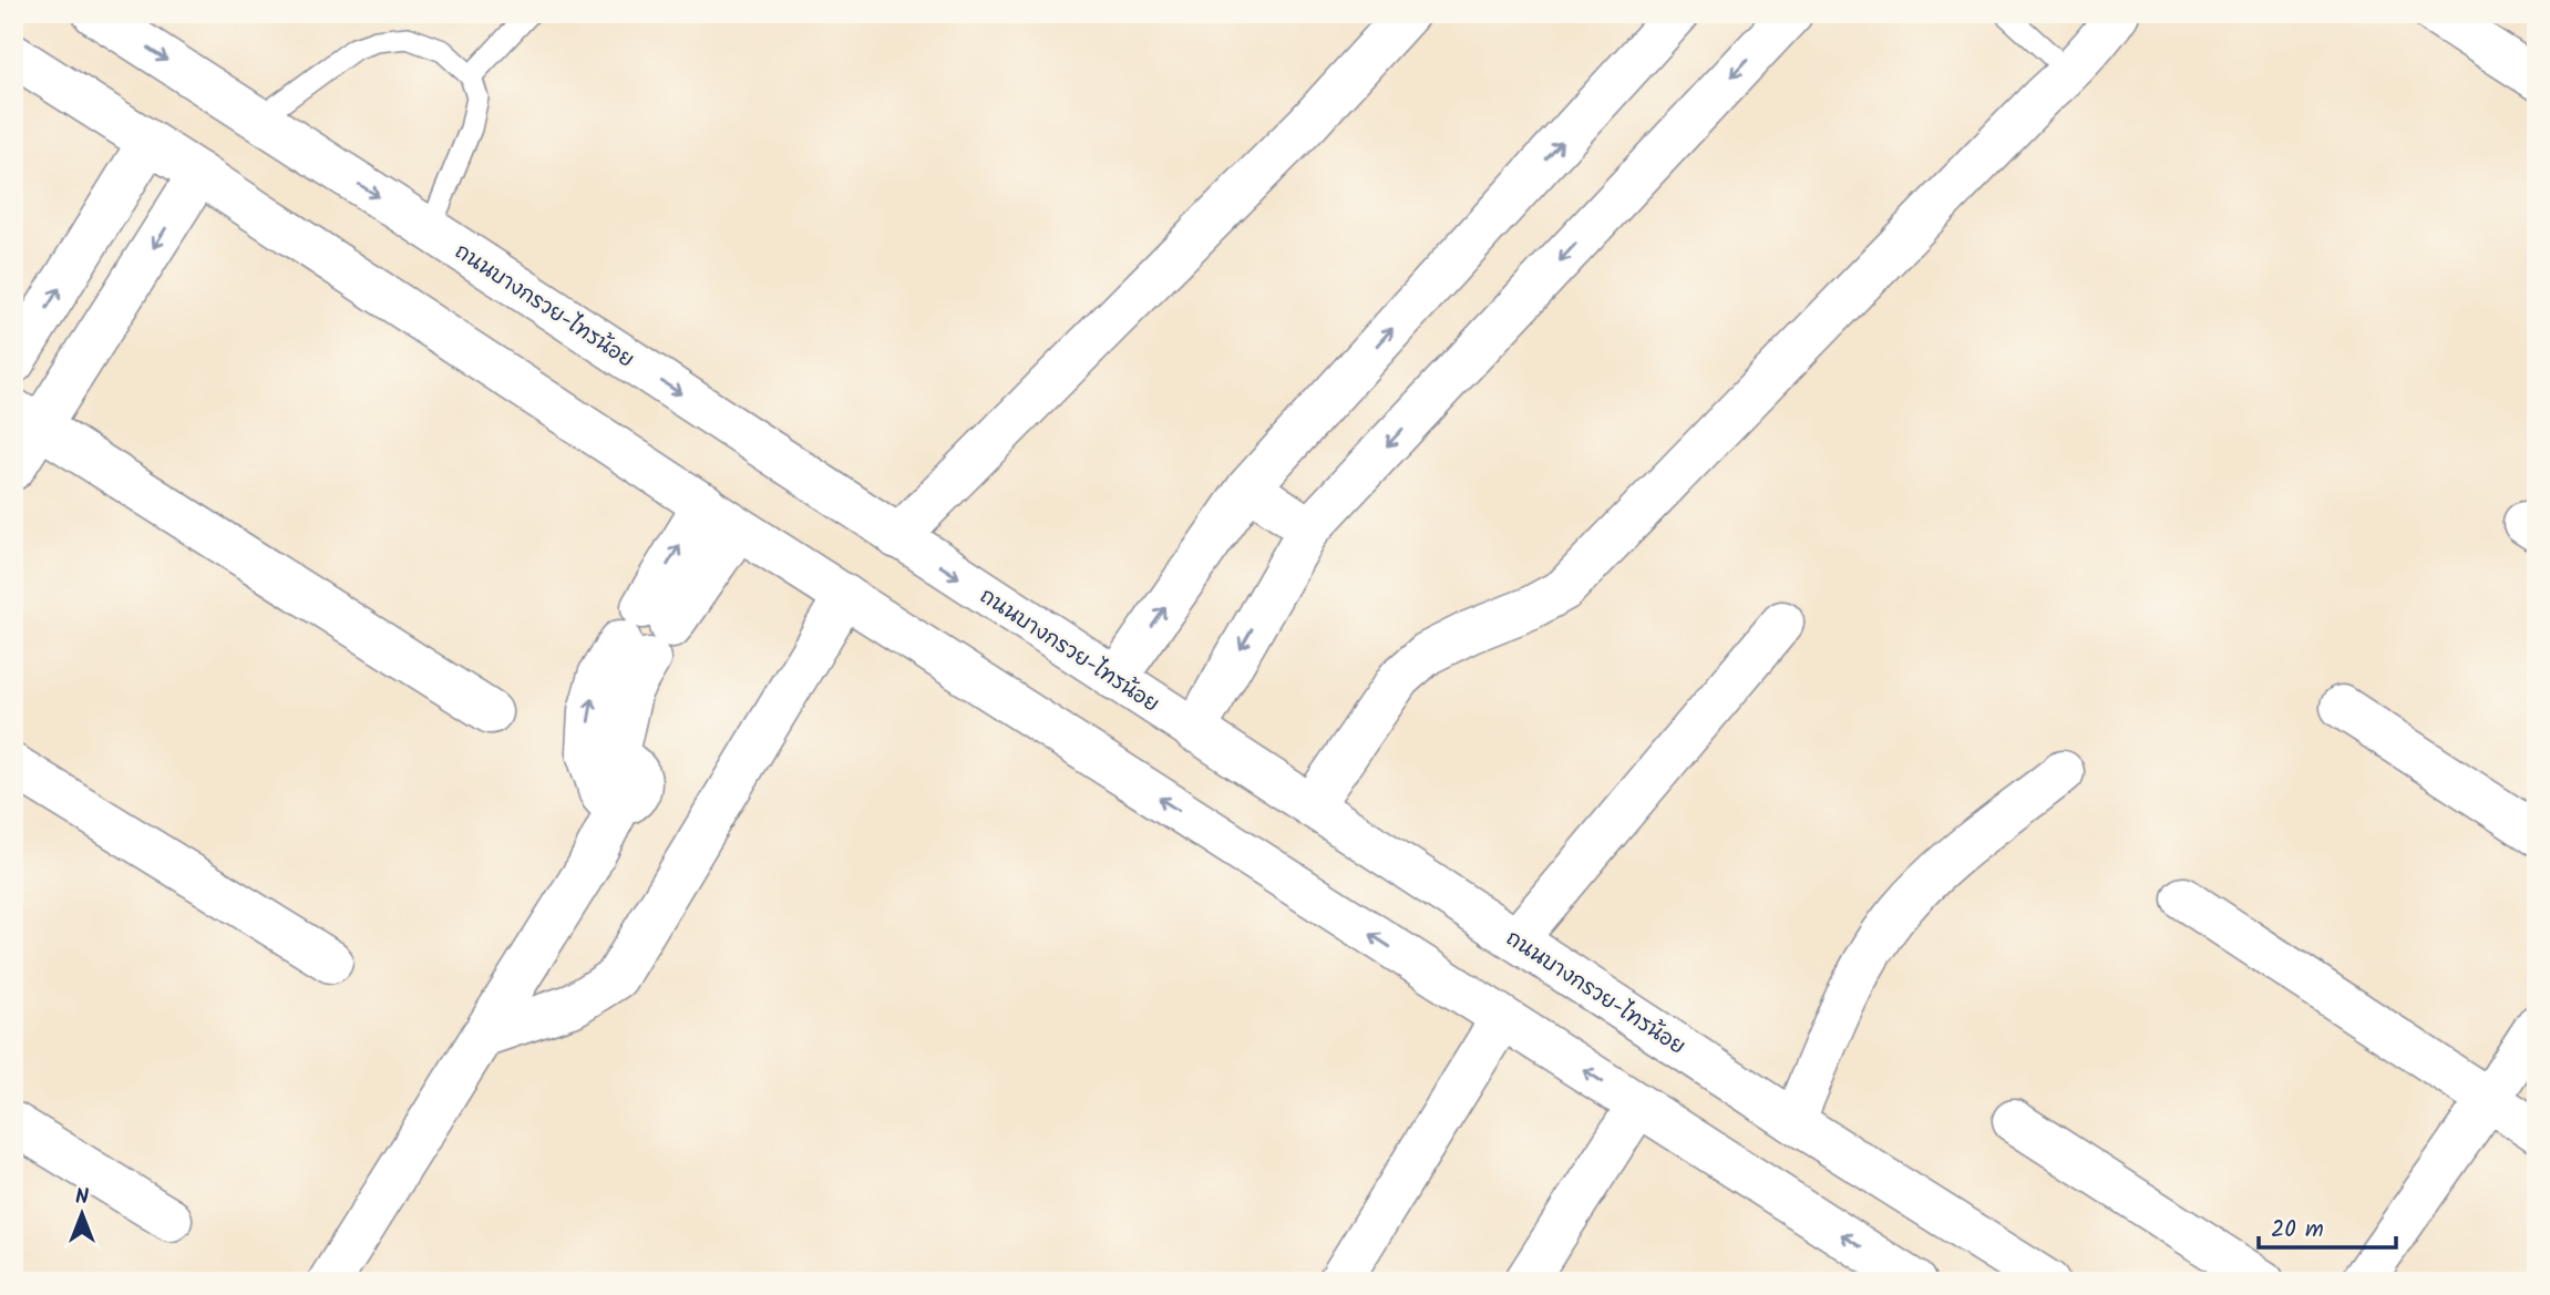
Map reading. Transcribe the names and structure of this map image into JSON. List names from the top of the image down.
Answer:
{
  "streets": {
    "street": ["ถนนบางกรวย-ไทรน้อย"]
  },
  "scale_bar": "20 m",
  "north": "top"
}
